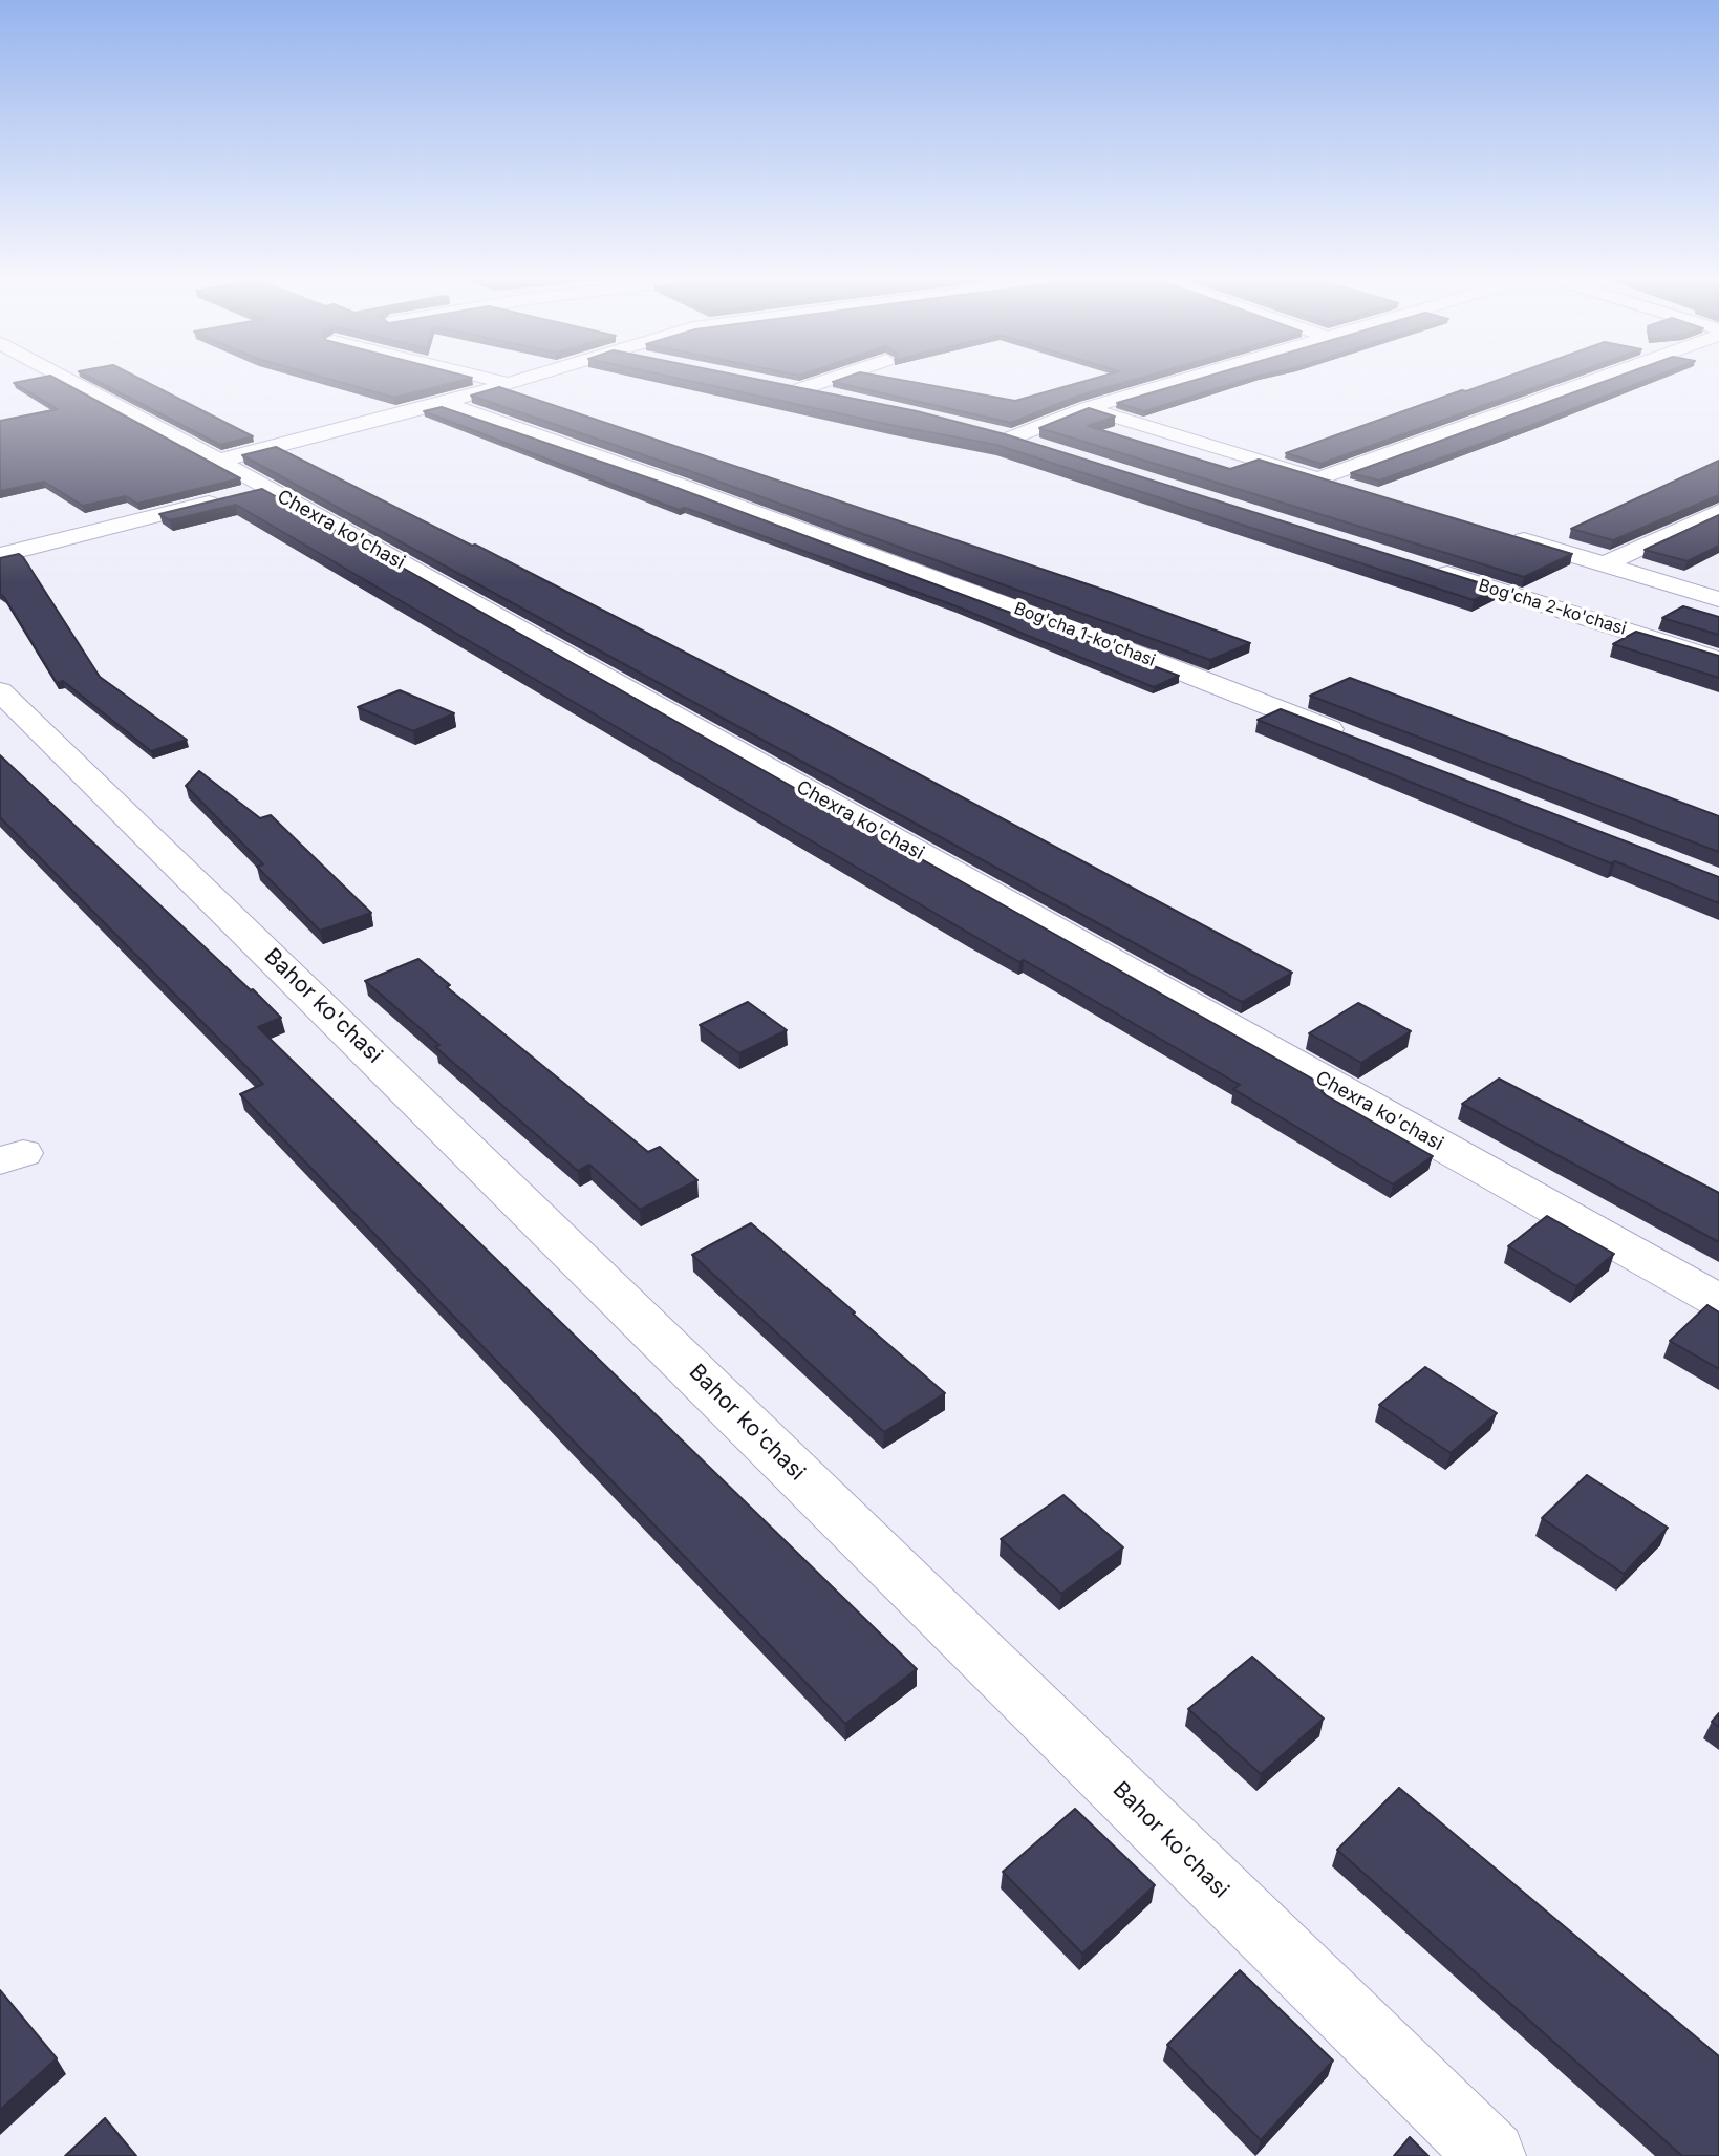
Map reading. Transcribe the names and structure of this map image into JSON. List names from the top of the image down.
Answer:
{
  "streets": {
    "street": [
      "Chexra ko'chasi",
      "Bog'cha 2-ko'chasi",
      "Bog'cha 1-ko'chasi",
      "Bahor ko'chasi"
    ]
  }
}
